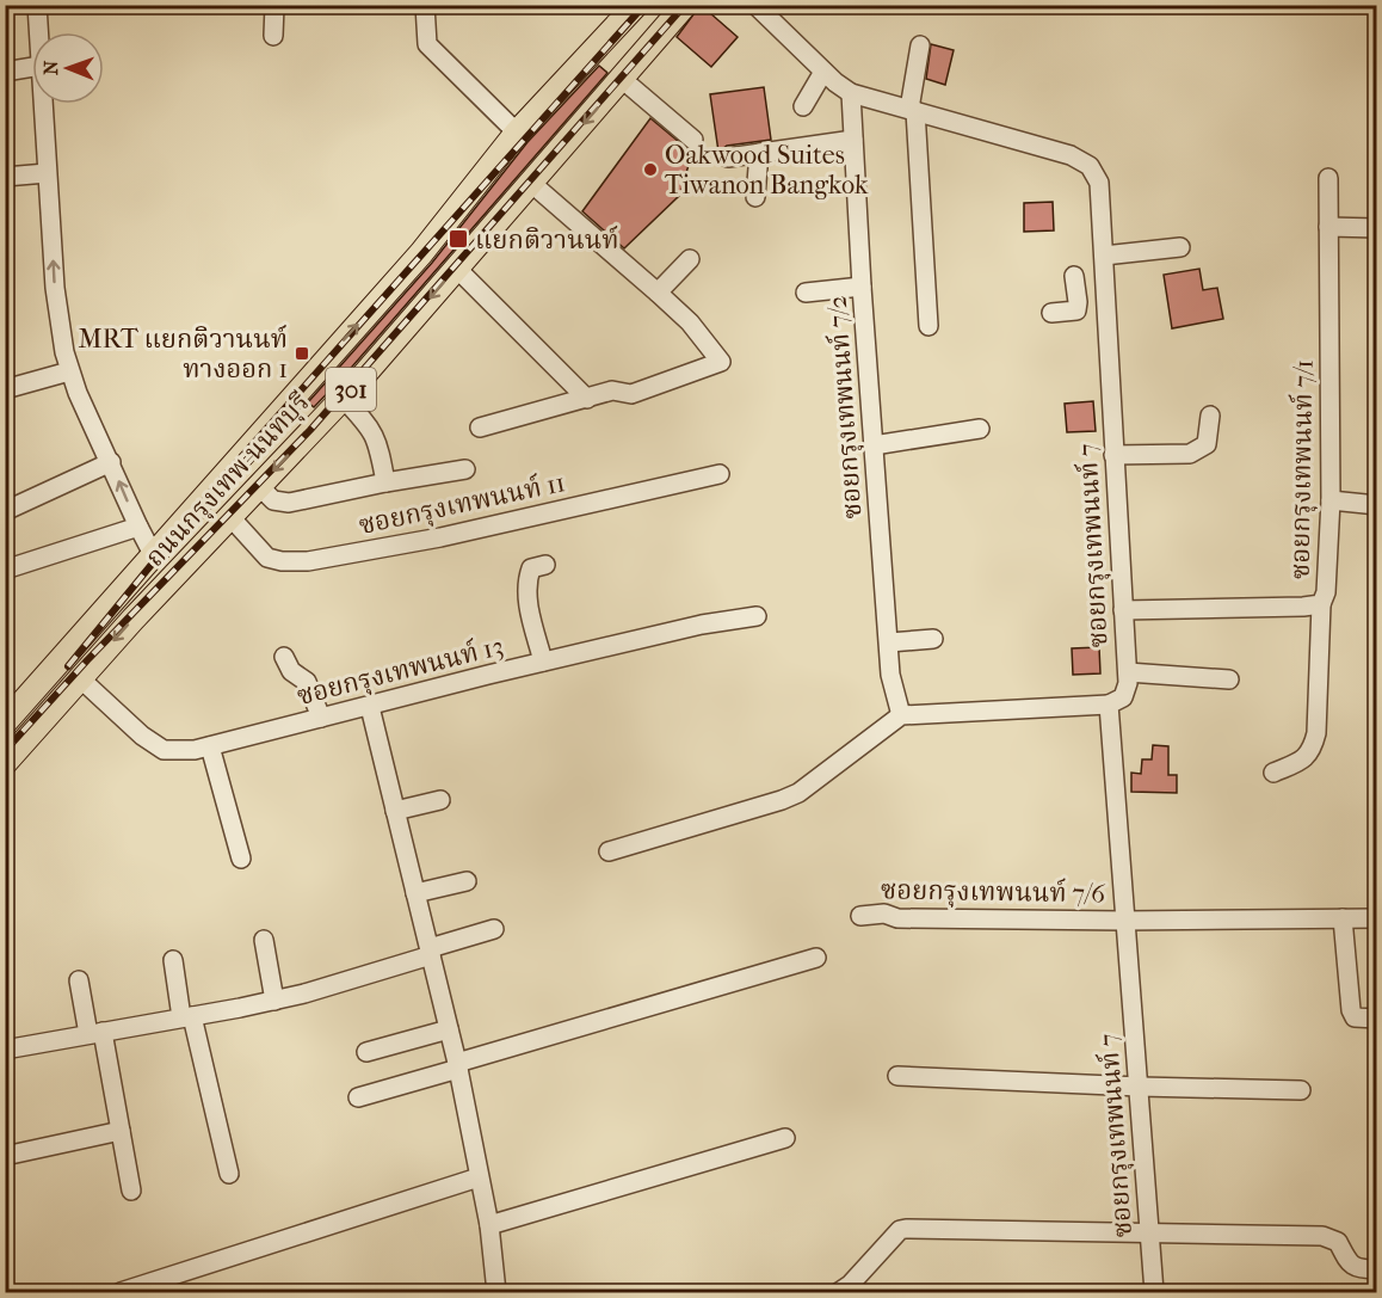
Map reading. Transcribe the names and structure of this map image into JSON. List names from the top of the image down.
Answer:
{
  "streets": {
    "main road": ["301", "ถนนกรุงเทพ-นนทบุรี"],
    "street": [
      "ซอยกรุงเทพนนท์ 7/2",
      "ซอยกรุงเทพนนท์ 7/1",
      "ซอยกรุงเทพนนท์ 11",
      "ซอยกรุงเทพนนท์ 7",
      "ซอยกรุงเทพนนท์ 13",
      "ซอยกรุงเทพนนท์ 7/6"
    ]
  },
  "crossings": [
    ["ซอยกรุงเทพนนท์ 7/2", "ซอยกรุงเทพนนท์ 7"],
    ["ซอยกรุงเทพนนท์ 7/1", "ซอยกรุงเทพนนท์ 7"],
    ["ถนนกรุงเทพ-นนทบุรี", "ซอยกรุงเทพนนท์ 11"],
    ["ถนนกรุงเทพ-นนทบุรี", "ซอยกรุงเทพนนท์ 13"],
    ["ซอยกรุงเทพนนท์ 7", "ซอยกรุงเทพนนท์ 7/6"]
  ],
  "places": {
    "other": ["Oakwood Suites Tiwanon Bangkok"],
    "transit": ["แยกติวานนท์", "MRT แยกติวานนท์ ทางออก 1"]
  },
  "north": "left"
}
